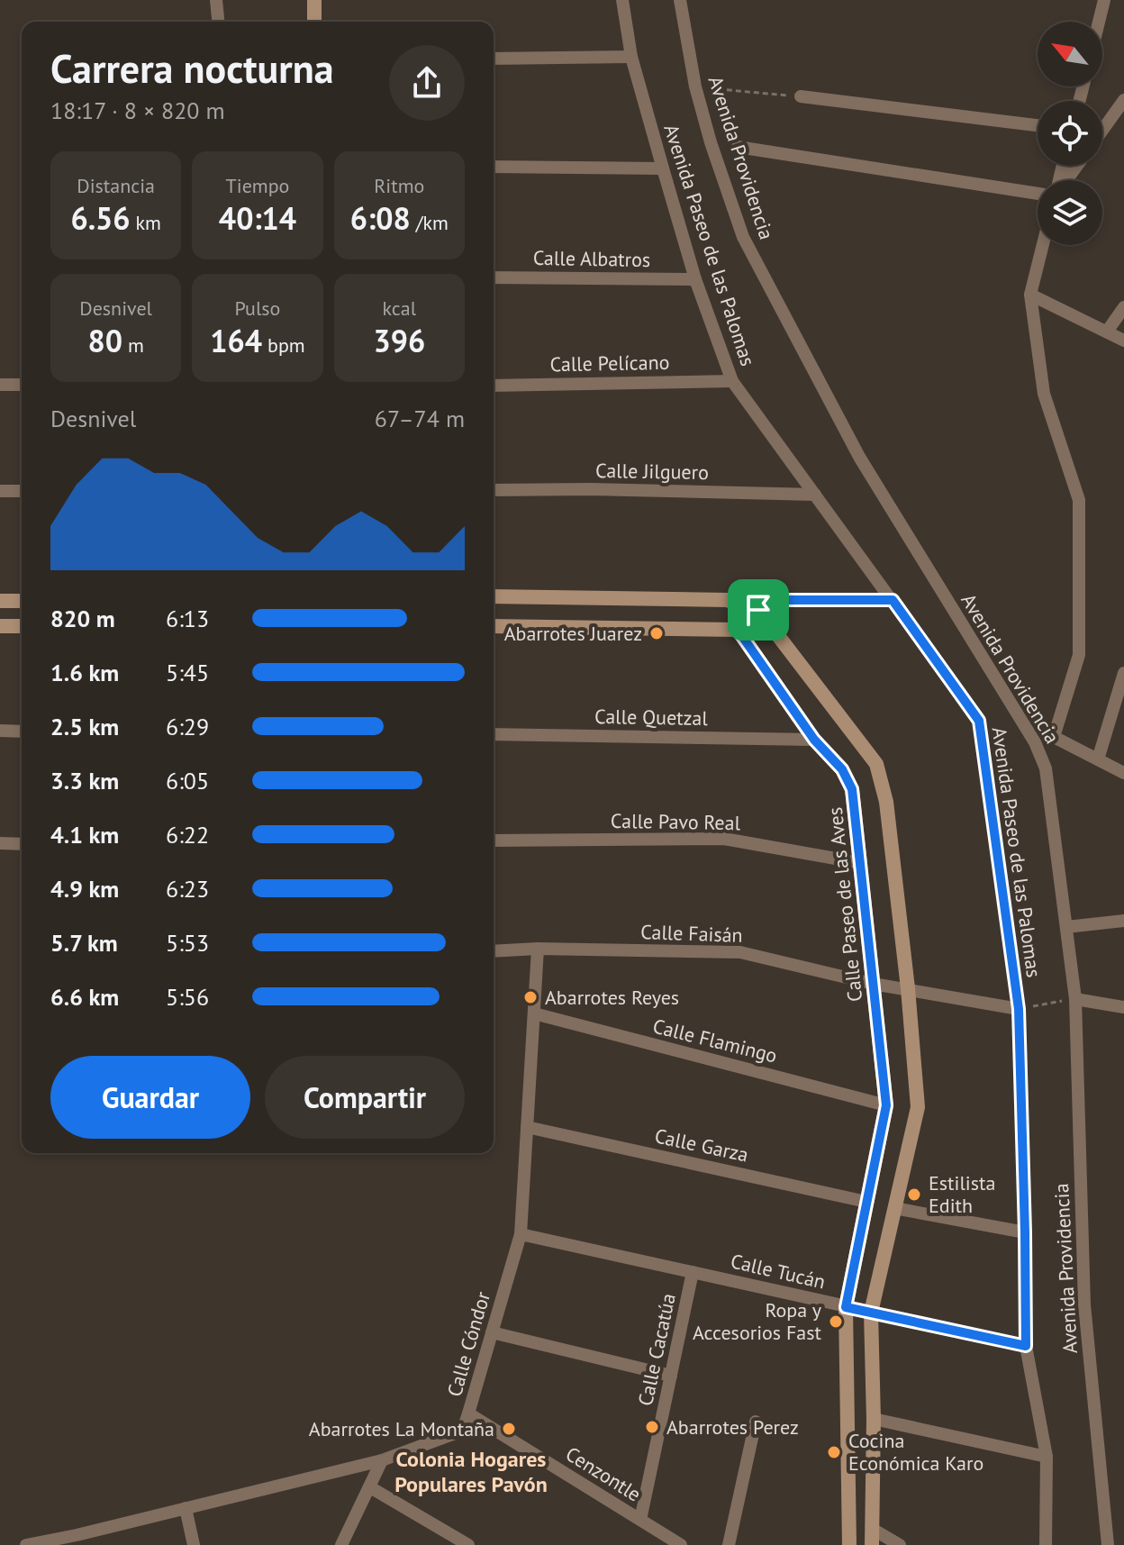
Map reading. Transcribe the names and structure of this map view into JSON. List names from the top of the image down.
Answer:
{
  "streets": {
    "street": [
      "Avenida Providencia",
      "Avenida Paseo de las Palomas",
      "Calle Albatros",
      "Calle Pelícano",
      "Calle Jilguero",
      "Calle Quetzal",
      "Calle Pavo Real",
      "Calle Paseo de las Aves",
      "Calle Faisán",
      "Calle Flamingo",
      "Calle Garza",
      "Calle Tucán",
      "Calle Cóndor",
      "Calle Cacatúa",
      "Cenzontle"
    ]
  },
  "crossings": [
    ["Avenida Paseo de las Palomas", "Calle Albatros"],
    ["Avenida Paseo de las Palomas", "Calle Pelícano"],
    ["Avenida Paseo de las Palomas", "Calle Jilguero"],
    ["Avenida Paseo de las Palomas", "Calle Faisán"],
    ["Avenida Paseo de las Palomas", "Calle Tucán"],
    ["Calle Quetzal", "Calle Paseo de las Aves"],
    ["Calle Pavo Real", "Calle Paseo de las Aves"],
    ["Calle Paseo de las Aves", "Calle Faisán"],
    ["Calle Paseo de las Aves", "Calle Flamingo"],
    ["Calle Paseo de las Aves", "Calle Garza"],
    ["Calle Paseo de las Aves", "Calle Tucán"],
    ["Calle Faisán", "Calle Cóndor"],
    ["Calle Flamingo", "Calle Cóndor"],
    ["Calle Garza", "Calle Cóndor"],
    ["Calle Tucán", "Calle Cóndor"],
    ["Calle Tucán", "Calle Cacatúa"],
    ["Calle Cóndor", "Cenzontle"],
    ["Calle Cacatúa", "Cenzontle"]
  ],
  "districts": ["Colonia Hogares Populares Pavón"],
  "places": [
    "Abarrotes Juarez",
    "Abarrotes Reyes",
    "Estilista Edith",
    "Ropa y Accesorios Fast",
    "Abarrotes Perez",
    "Abarrotes La Montaña",
    "Cocina Económica Karo"
  ],
  "north": "top left",
  "page": {
    "heading": ["Carrera nocturna", "18:17 · 8 × 820 m"],
    "stats": [
      ["Distancia", "6.56 km"],
      ["Tiempo", "40:14"],
      ["Ritmo", "6:08 /km"],
      ["Desnivel", "80 m"],
      ["Pulso", "164 bpm"],
      ["kcal", "396"]
    ],
    "chart": ["Desnivel", "67–74 m"],
    "list": [
      {
        "name": "820 m",
        "note": "6:13"
      },
      {
        "name": "1.6 km",
        "note": "5:45"
      },
      {
        "name": "2.5 km",
        "note": "6:29"
      },
      {
        "name": "3.3 km",
        "note": "6:05"
      },
      {
        "name": "4.1 km",
        "note": "6:22"
      },
      {
        "name": "4.9 km",
        "note": "6:23"
      },
      {
        "name": "5.7 km",
        "note": "5:53"
      },
      {
        "name": "6.6 km",
        "note": "5:56"
      }
    ],
    "buttons": ["Guardar", "Compartir"]
  }
}
